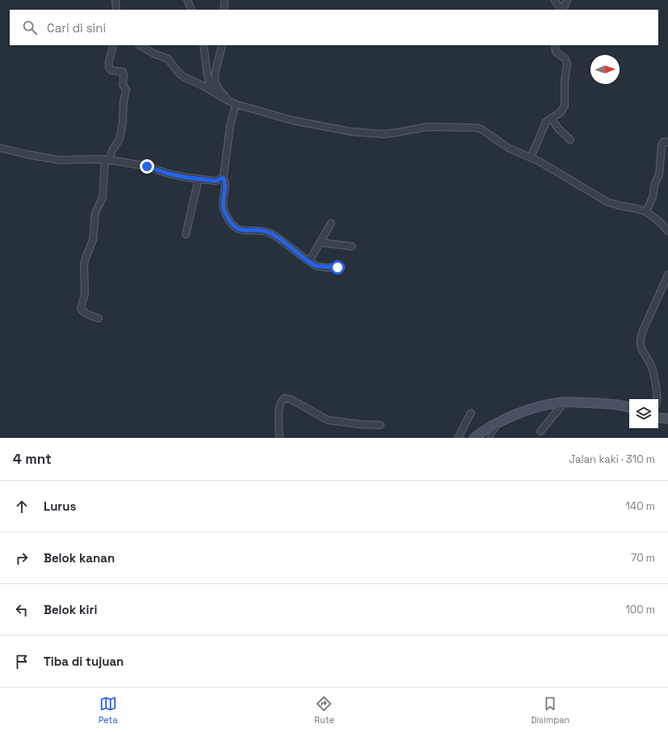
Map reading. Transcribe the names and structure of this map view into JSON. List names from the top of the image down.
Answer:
{
  "north": "right",
  "page": {
    "search": "Cari di sini",
    "heading": ["4 mnt", "Jalan kaki · 310 m"],
    "list": [
      ["Lurus", "140 m"],
      ["Belok kanan", "70 m"],
      ["Belok kiri", "100 m"],
      "Tiba di tujuan"
    ],
    "nav": ["Peta", "Rute", "Disimpan"]
  }
}
